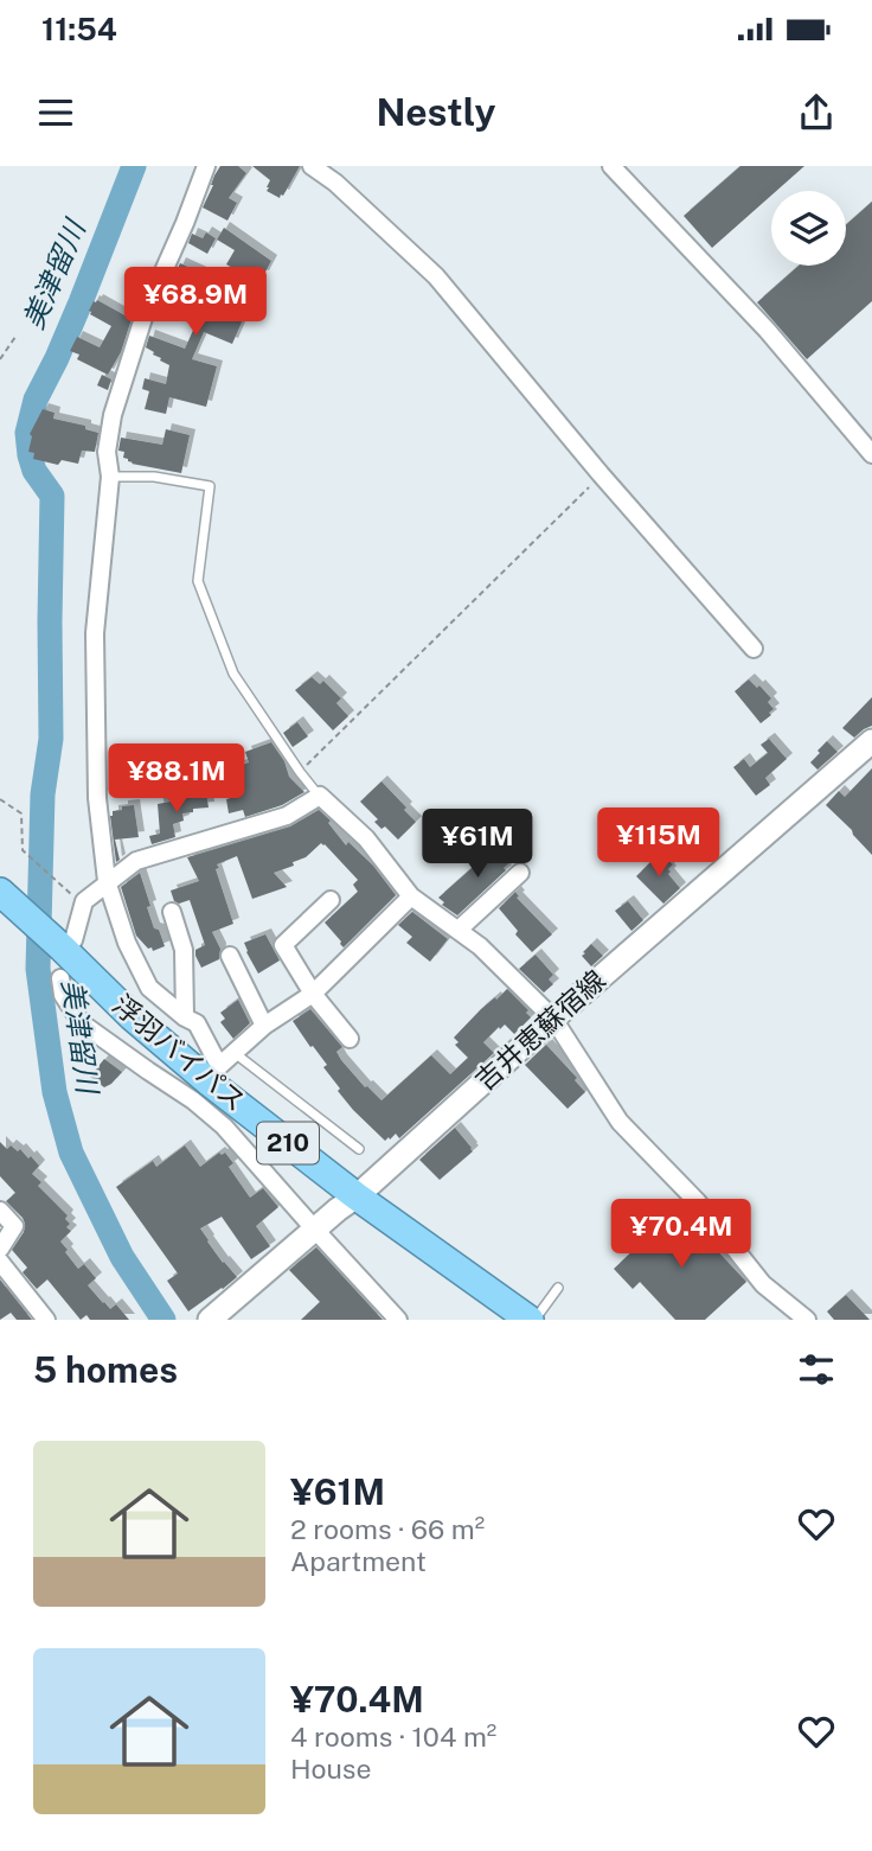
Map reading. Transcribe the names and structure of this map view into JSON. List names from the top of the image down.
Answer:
{
  "streets": {
    "highway": ["浮羽バイパス", "210"],
    "main road": ["吉井恵蘇宿線"]
  },
  "crossings": [
    ["吉井恵蘇宿線", "浮羽バイパス"]
  ],
  "water": ["美津留川"],
  "page": {
    "status": "11:54",
    "header": "Nestly",
    "price": [
      "¥68.9M",
      "¥88.1M",
      "¥115M",
      "¥61M",
      "¥70.4M"
    ],
    "heading": "5 homes",
    "list": [
      {
        "name": "¥61M",
        "note": "2 rooms · 66 m² · Apartment"
      },
      {
        "name": "¥70.4M",
        "note": "4 rooms · 104 m² · House"
      }
    ]
  }
}
